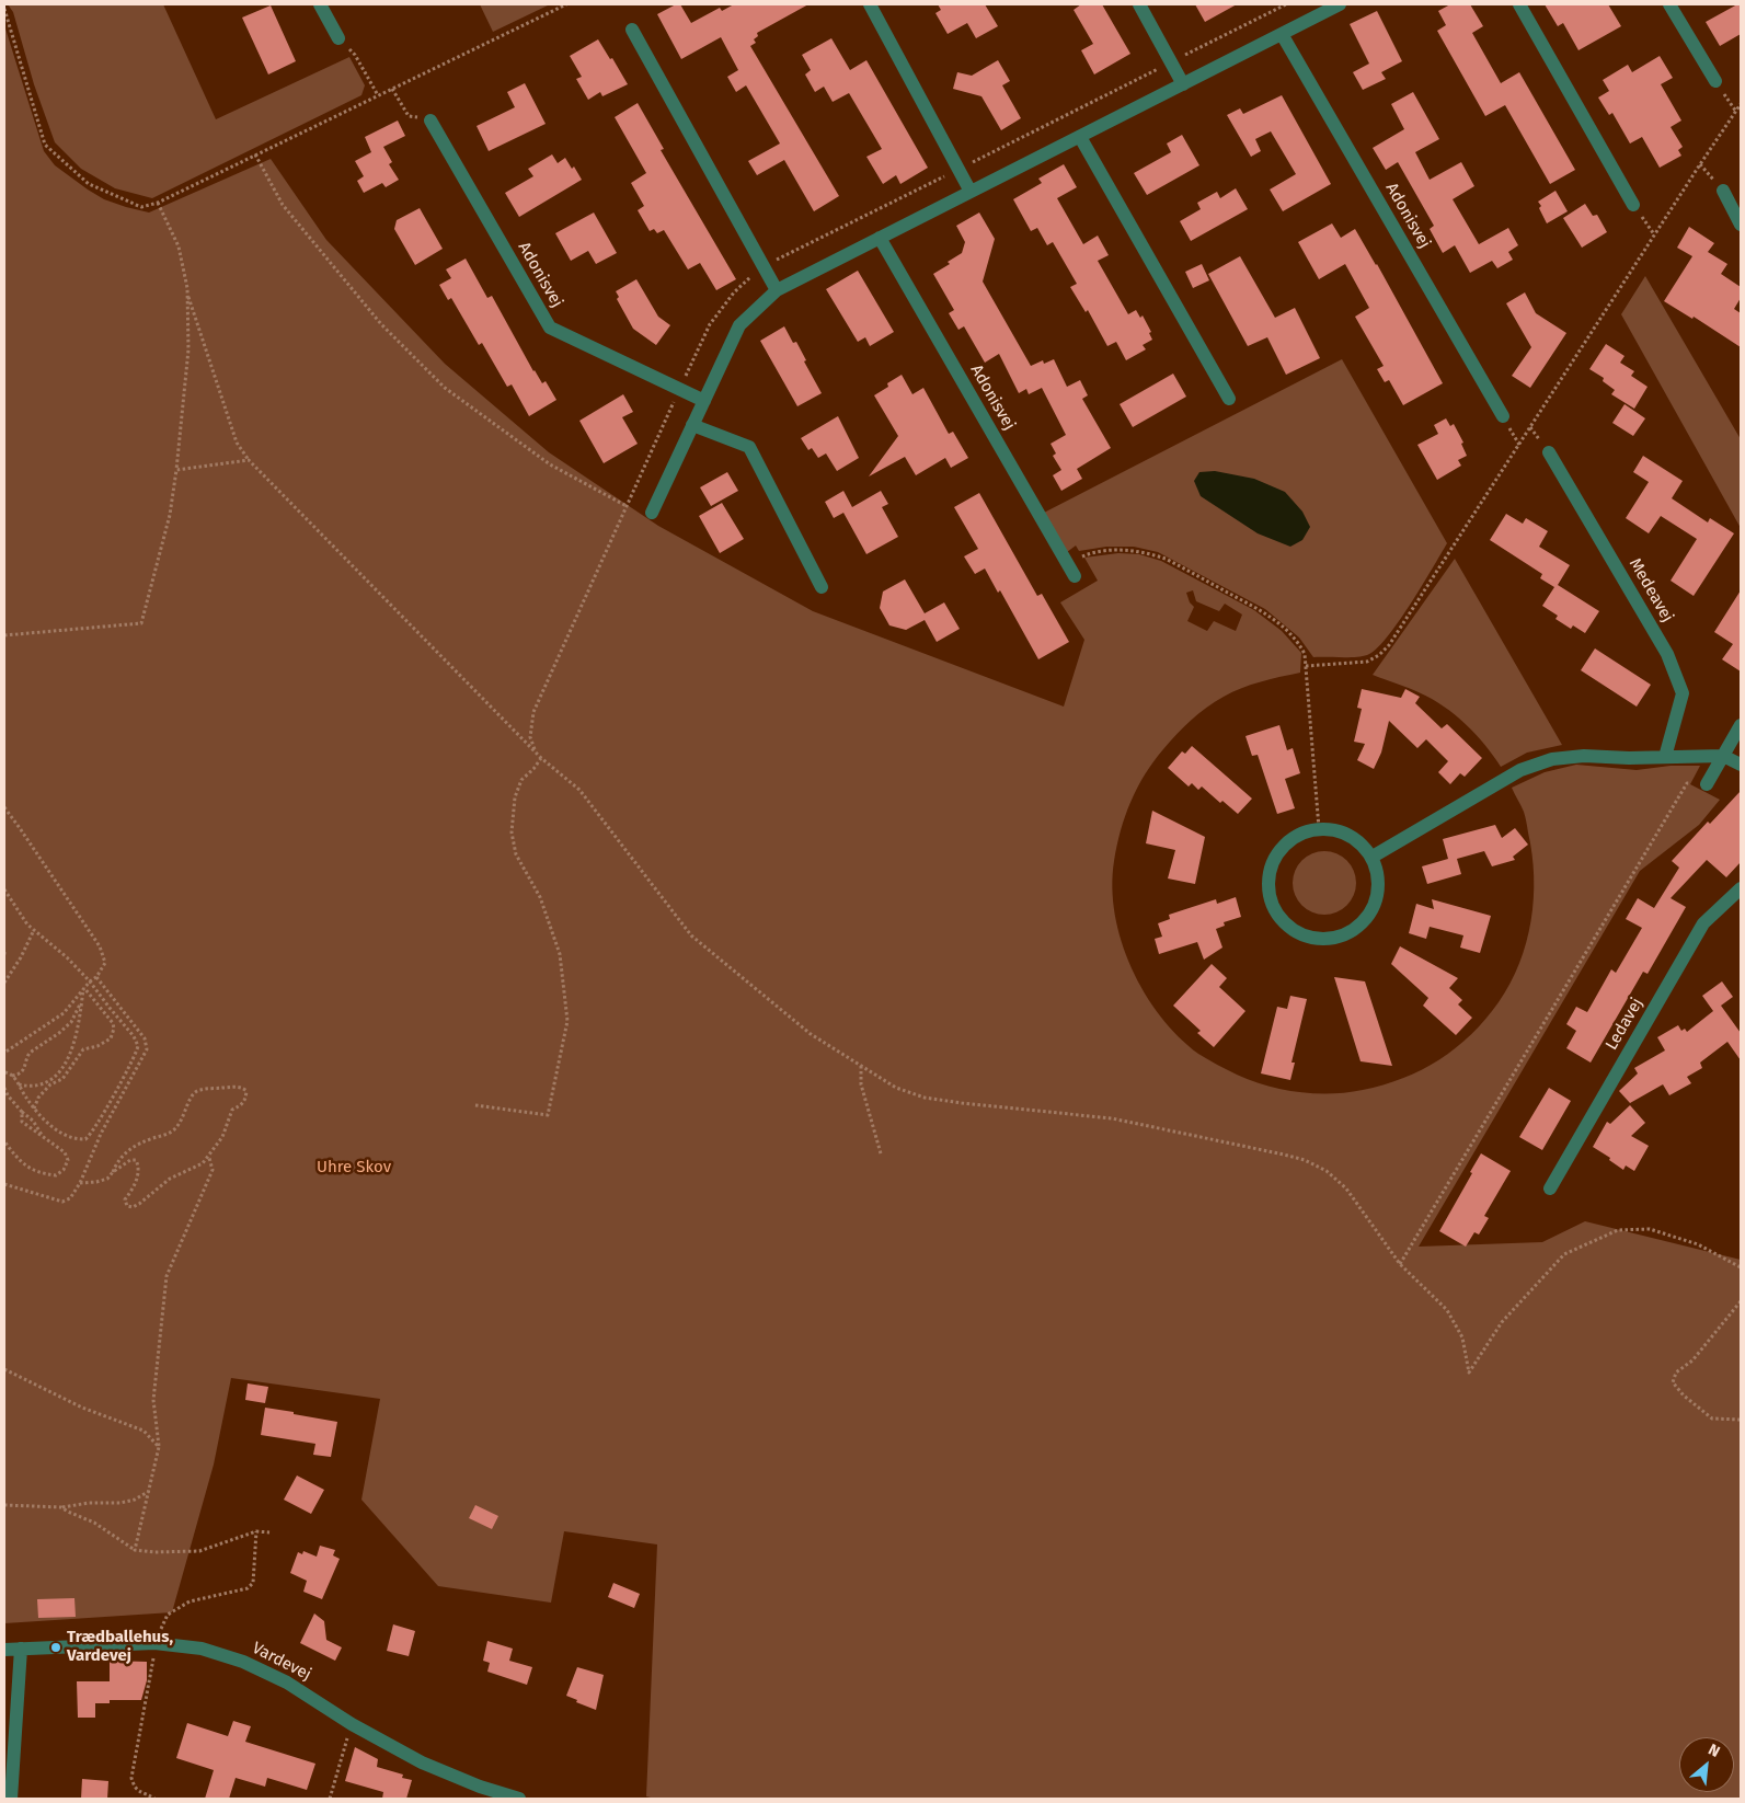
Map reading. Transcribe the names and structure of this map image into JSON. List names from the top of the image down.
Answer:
{
  "streets": {
    "street": [
      "Adonisvej",
      "Medeavej",
      "Ledavej",
      "Vardevej"
    ]
  },
  "parks": ["Uhre Skov"],
  "places": ["Trædballehus, Vardevej"],
  "north": "top right"
}
